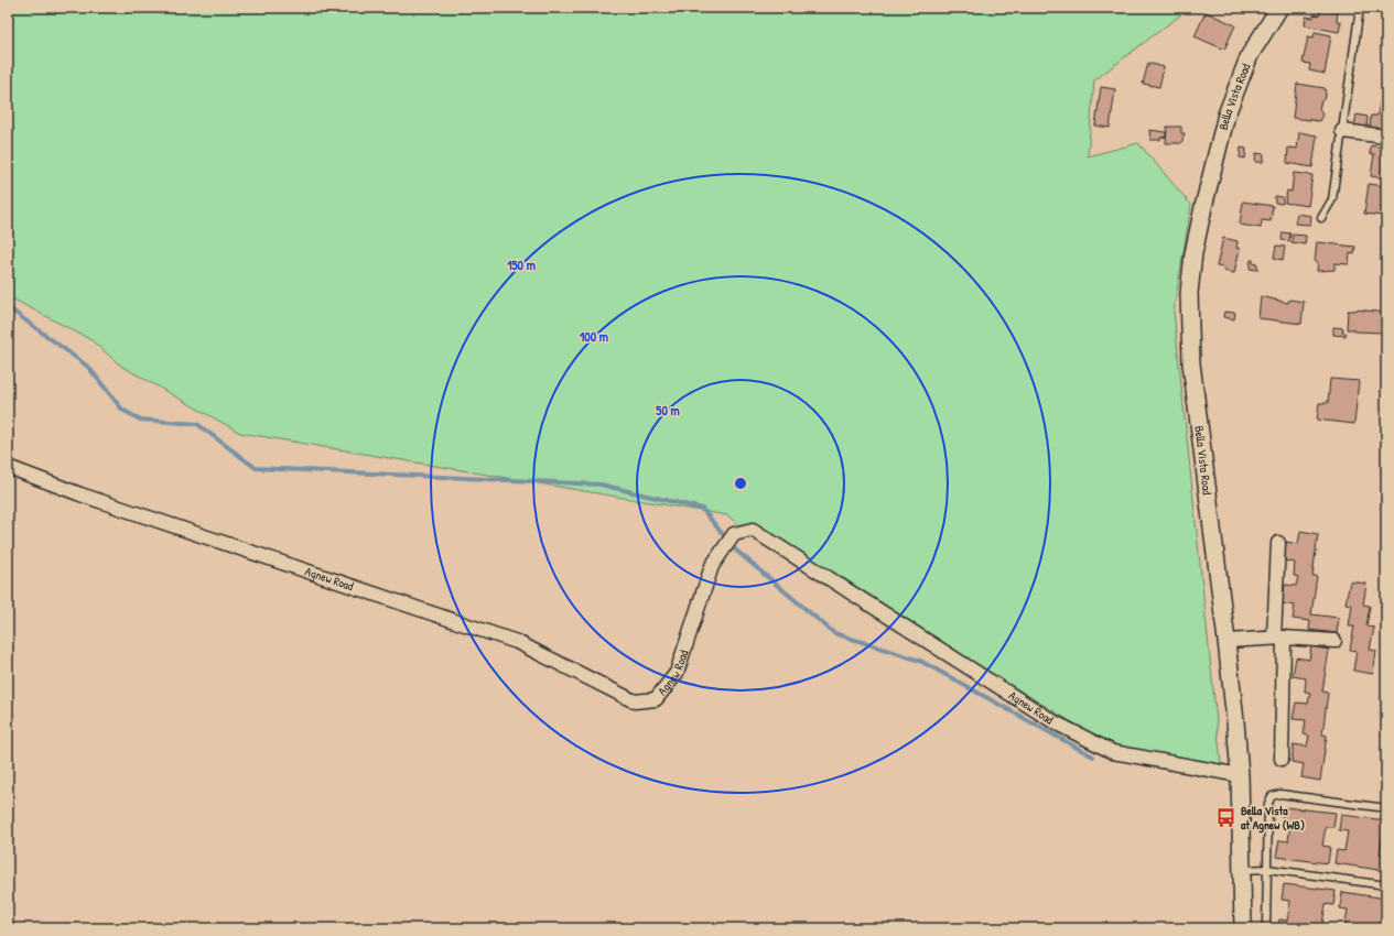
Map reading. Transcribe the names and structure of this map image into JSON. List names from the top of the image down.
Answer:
{
  "streets": {
    "street": ["Bella Vista Road", "Agnew Road"]
  },
  "crossings": [
    ["Bella Vista Road", "Agnew Road"]
  ],
  "places": {
    "bus stop": ["Bella Vista at Agnew (WB)"]
  },
  "rings": ["150 m", "100 m", "50 m"]
}
